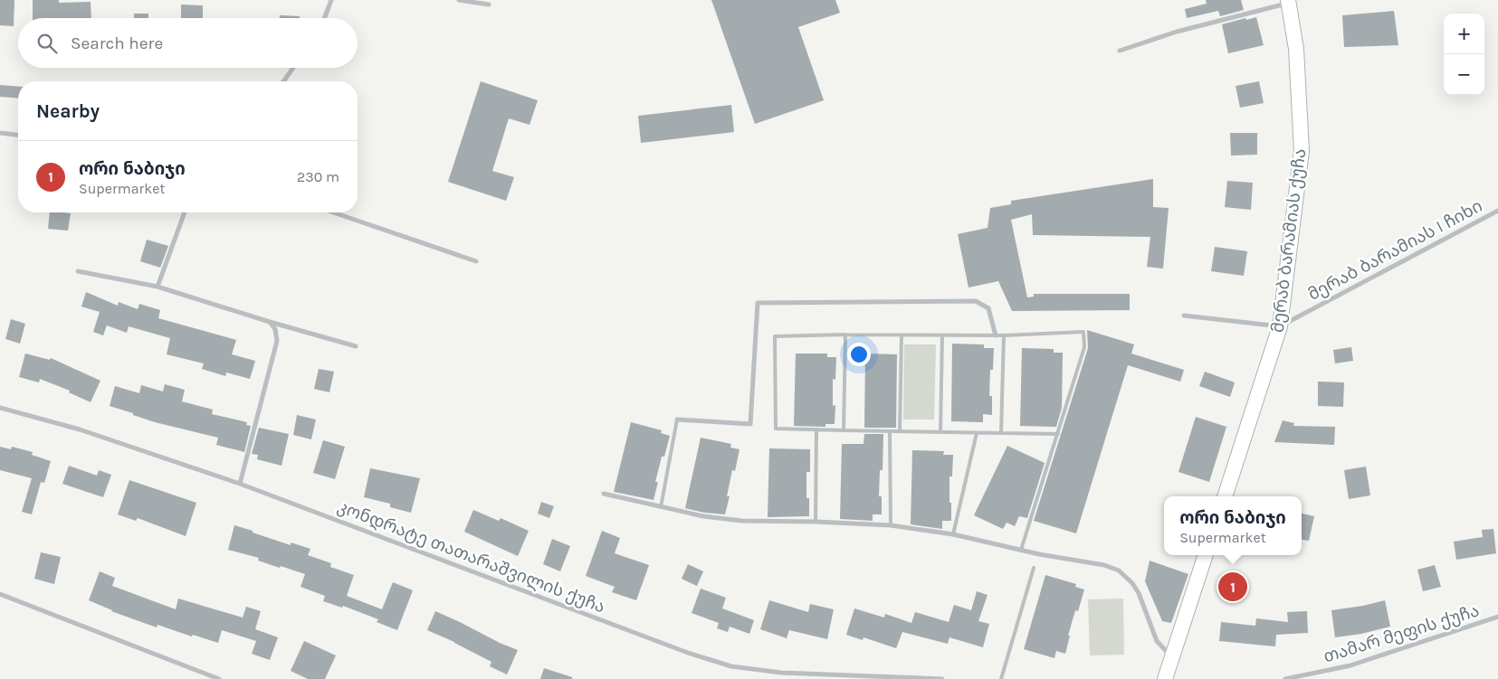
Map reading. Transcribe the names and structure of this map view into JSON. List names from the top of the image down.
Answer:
{
  "streets": {
    "main road": ["მერაბ ბარამიას ქუჩა"],
    "street": ["მერაბ ბარამიას I ჩიხი", "კონდრატე თათარაშვილის ქუჩა", "თამარ მეფის ქუჩა"]
  },
  "crossings": [
    ["მერაბ ბარამიას ქუჩა", "მერაბ ბარამიას I ჩიხი"]
  ],
  "page": {
    "map_buttons": ["+", "−"],
    "search": "Search here",
    "heading": "Nearby",
    "list": [
      {
        "mark": "1",
        "name": "ორი ნაბიჯი",
        "note": "Supermarket",
        "value": "230 m"
      }
    ],
    "popup": ["ორი ნაბიჯი", "Supermarket"],
    "pins": "1"
  }
}
